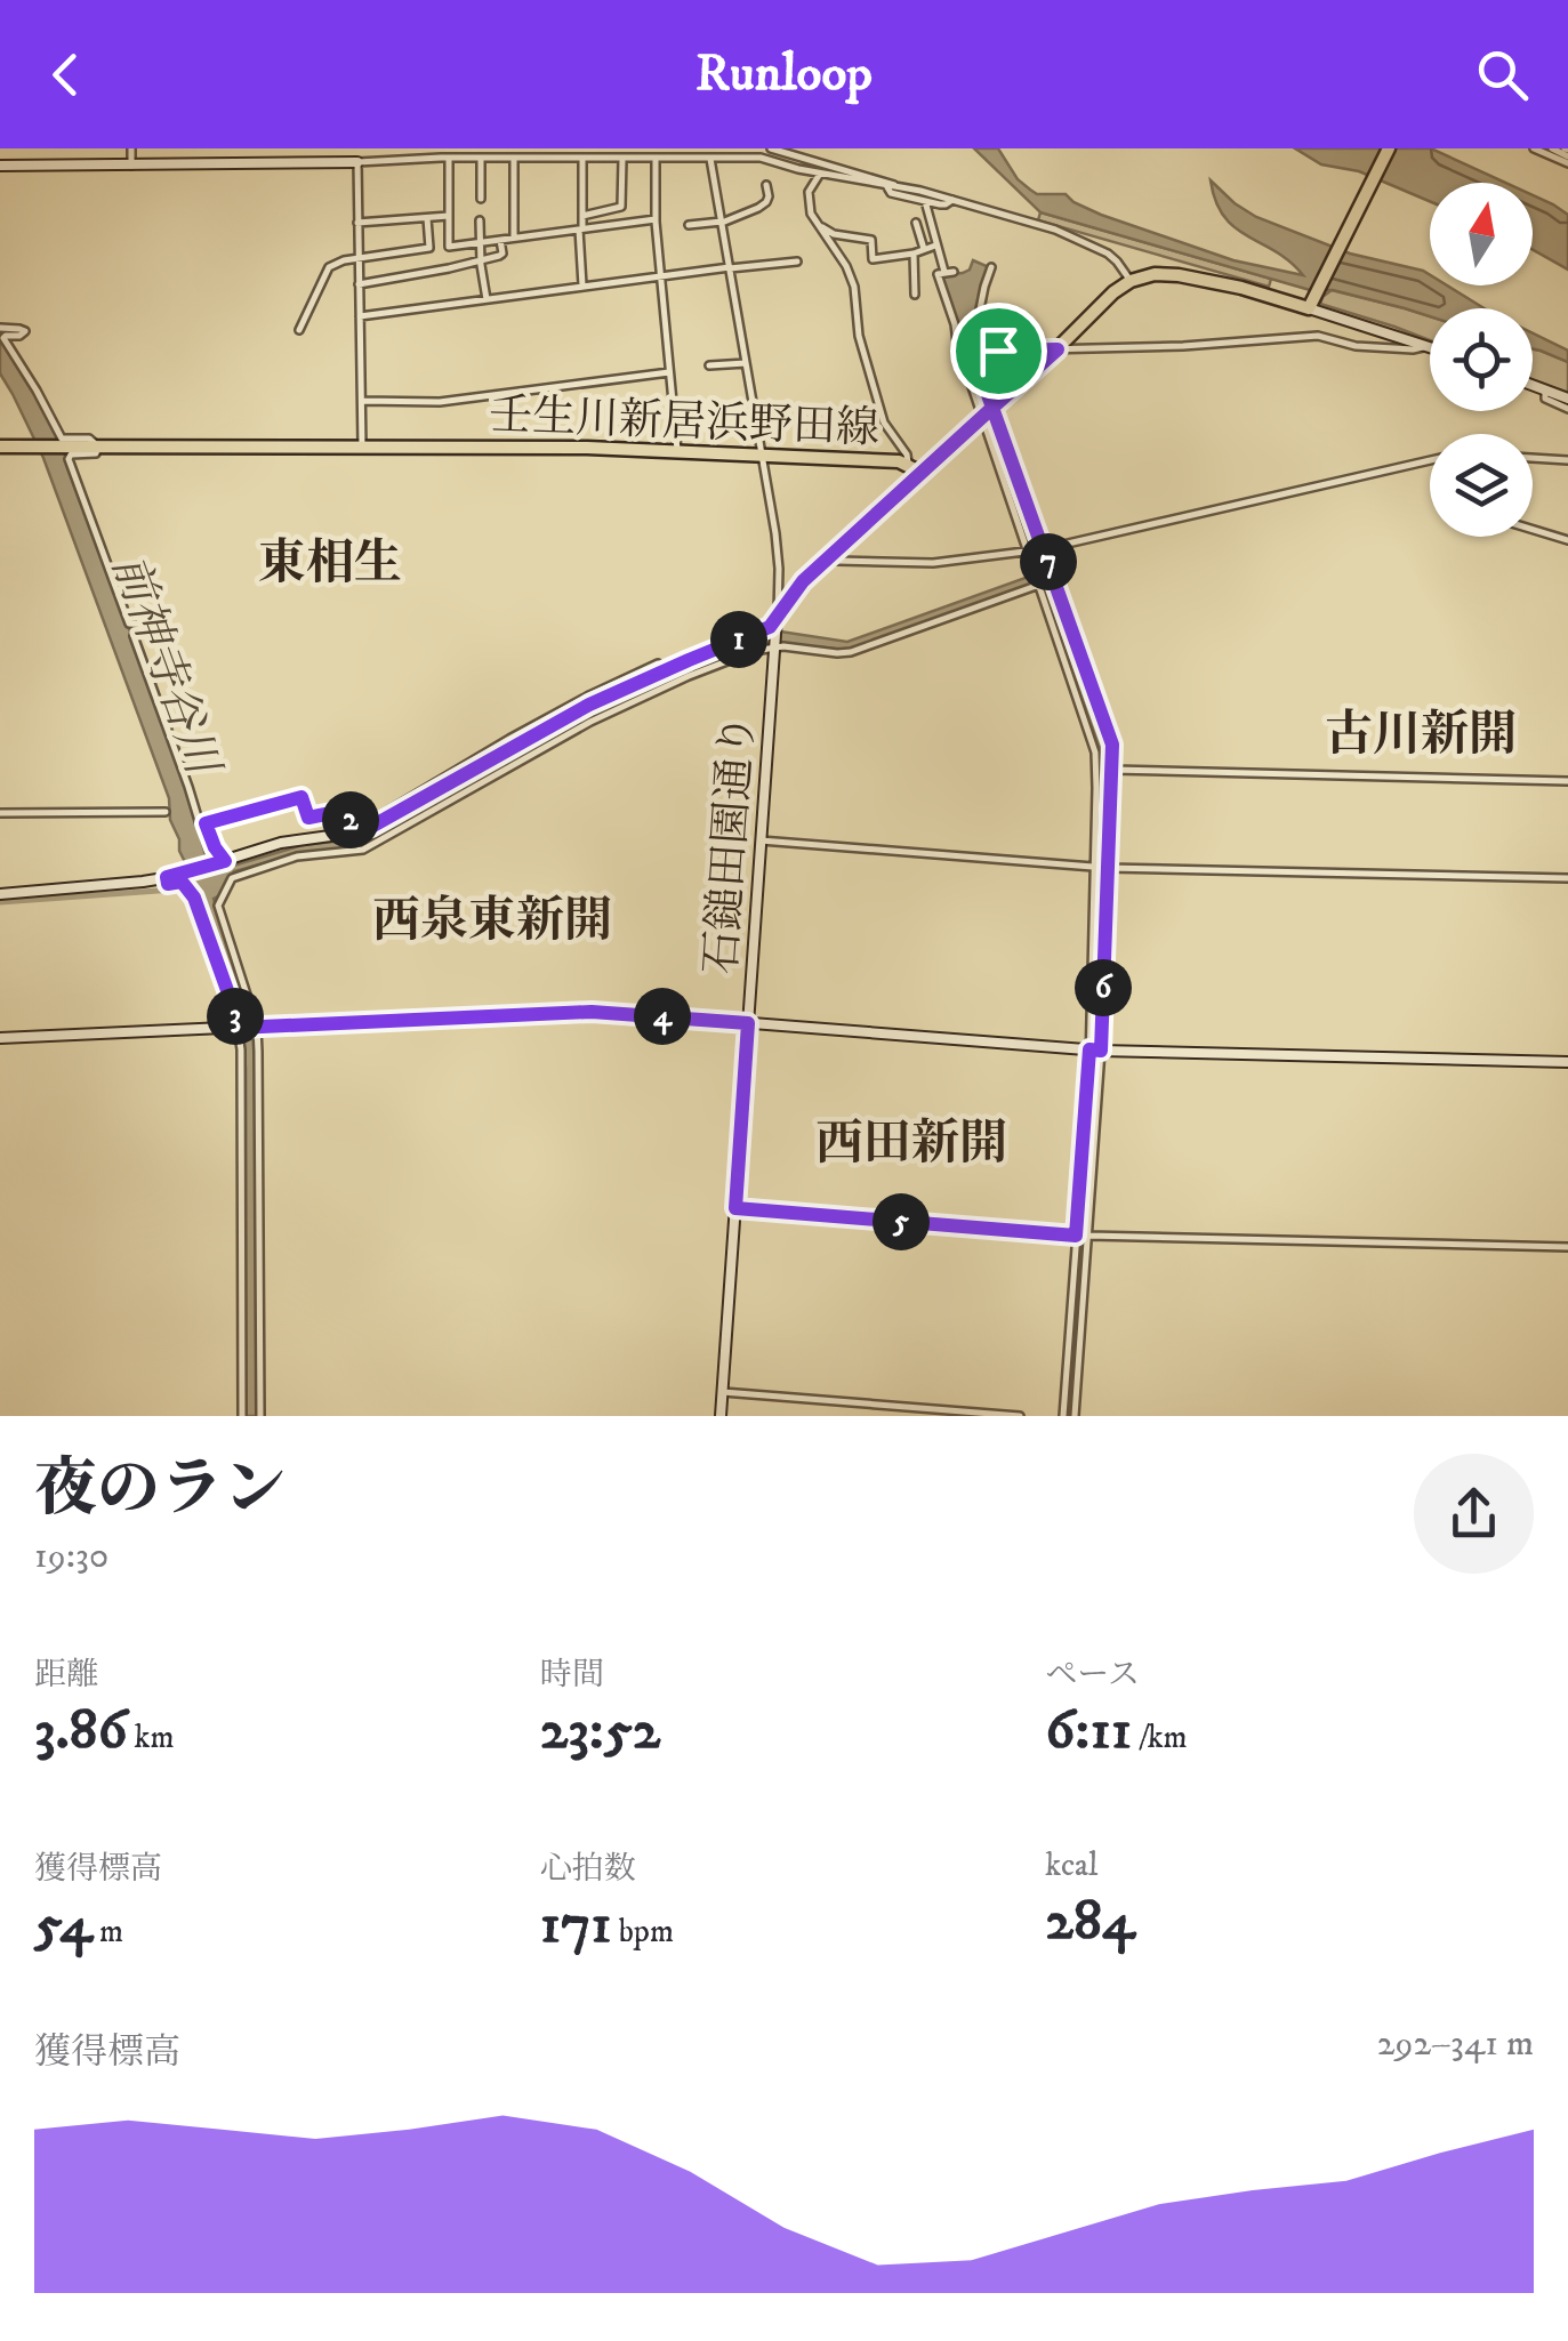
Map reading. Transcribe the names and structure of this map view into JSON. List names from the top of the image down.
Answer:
{
  "streets": {
    "main road": ["壬生川新居浜野田線"],
    "street": ["石鎚田園通り"]
  },
  "districts": [
    "東相生",
    "古川新開",
    "西泉東新開",
    "西田新開"
  ],
  "water": ["前神寺谷川"],
  "north": "top",
  "page": {
    "header": "Runloop",
    "pins": [
      "7",
      "1",
      "2",
      "6",
      "3",
      "4",
      "5"
    ],
    "heading": ["夜のラン", "19:30"],
    "stats": [
      ["距離", "3.86 km"],
      ["時間", "23:52"],
      ["ペース", "6:11 /km"],
      ["獲得標高", "54 m"],
      ["心拍数", "171 bpm"],
      ["kcal", "284"]
    ],
    "chart": ["獲得標高", "292–341 m"]
  }
}
